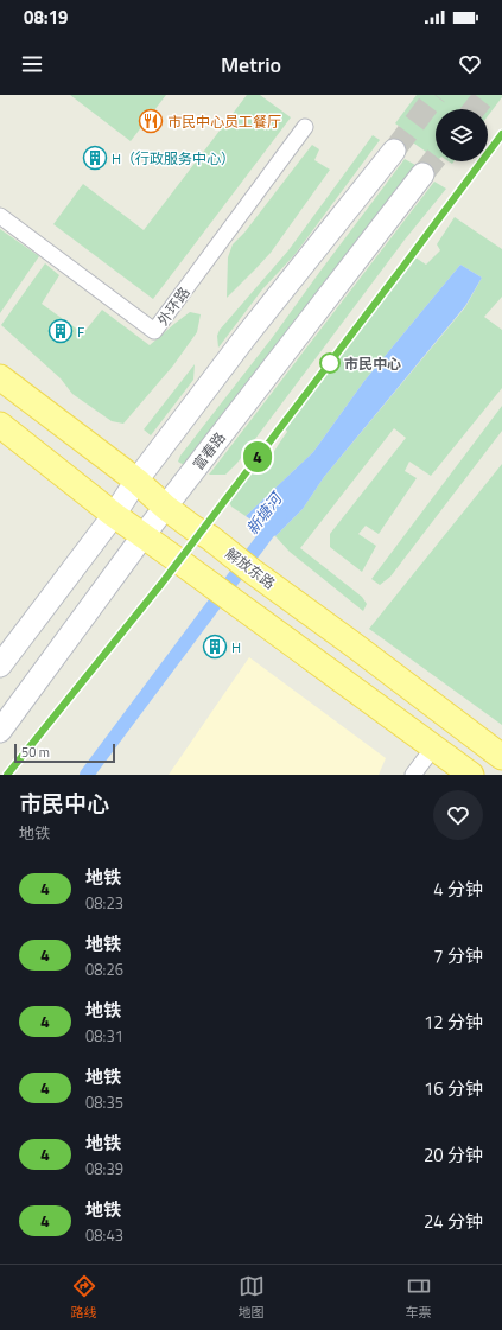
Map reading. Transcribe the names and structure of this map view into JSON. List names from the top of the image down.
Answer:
{
  "streets": {
    "main road": ["富春路", "解放东路"],
    "street": ["外环路"]
  },
  "crossings": [
    ["富春路", "解放东路"]
  ],
  "water": ["新塘河"],
  "places": {
    "restaurant": ["市民中心员工餐厅"],
    "building": ["H（行政服务中心）", "F", "H"],
    "other": ["市民中心"]
  },
  "lines": ["metro line 4"],
  "scale_bar": "50 m",
  "page": {
    "status": "08:19",
    "header": "Metrio",
    "on_map": "4",
    "scale": "50 m",
    "heading": ["市民中心", "地铁"],
    "list": [
      {
        "mark": "4",
        "name": "地铁",
        "note": "08:23",
        "value": "4 分钟"
      },
      {
        "mark": "4",
        "name": "地铁",
        "note": "08:26",
        "value": "7 分钟"
      },
      {
        "mark": "4",
        "name": "地铁",
        "note": "08:31",
        "value": "12 分钟"
      },
      {
        "mark": "4",
        "name": "地铁",
        "note": "08:35",
        "value": "16 分钟"
      },
      {
        "mark": "4",
        "name": "地铁",
        "note": "08:39",
        "value": "20 分钟"
      },
      {
        "mark": "4",
        "name": "地铁",
        "note": "08:43",
        "value": "24 分钟"
      }
    ],
    "tabs": ["路线", "地图", "车票"]
  }
}
